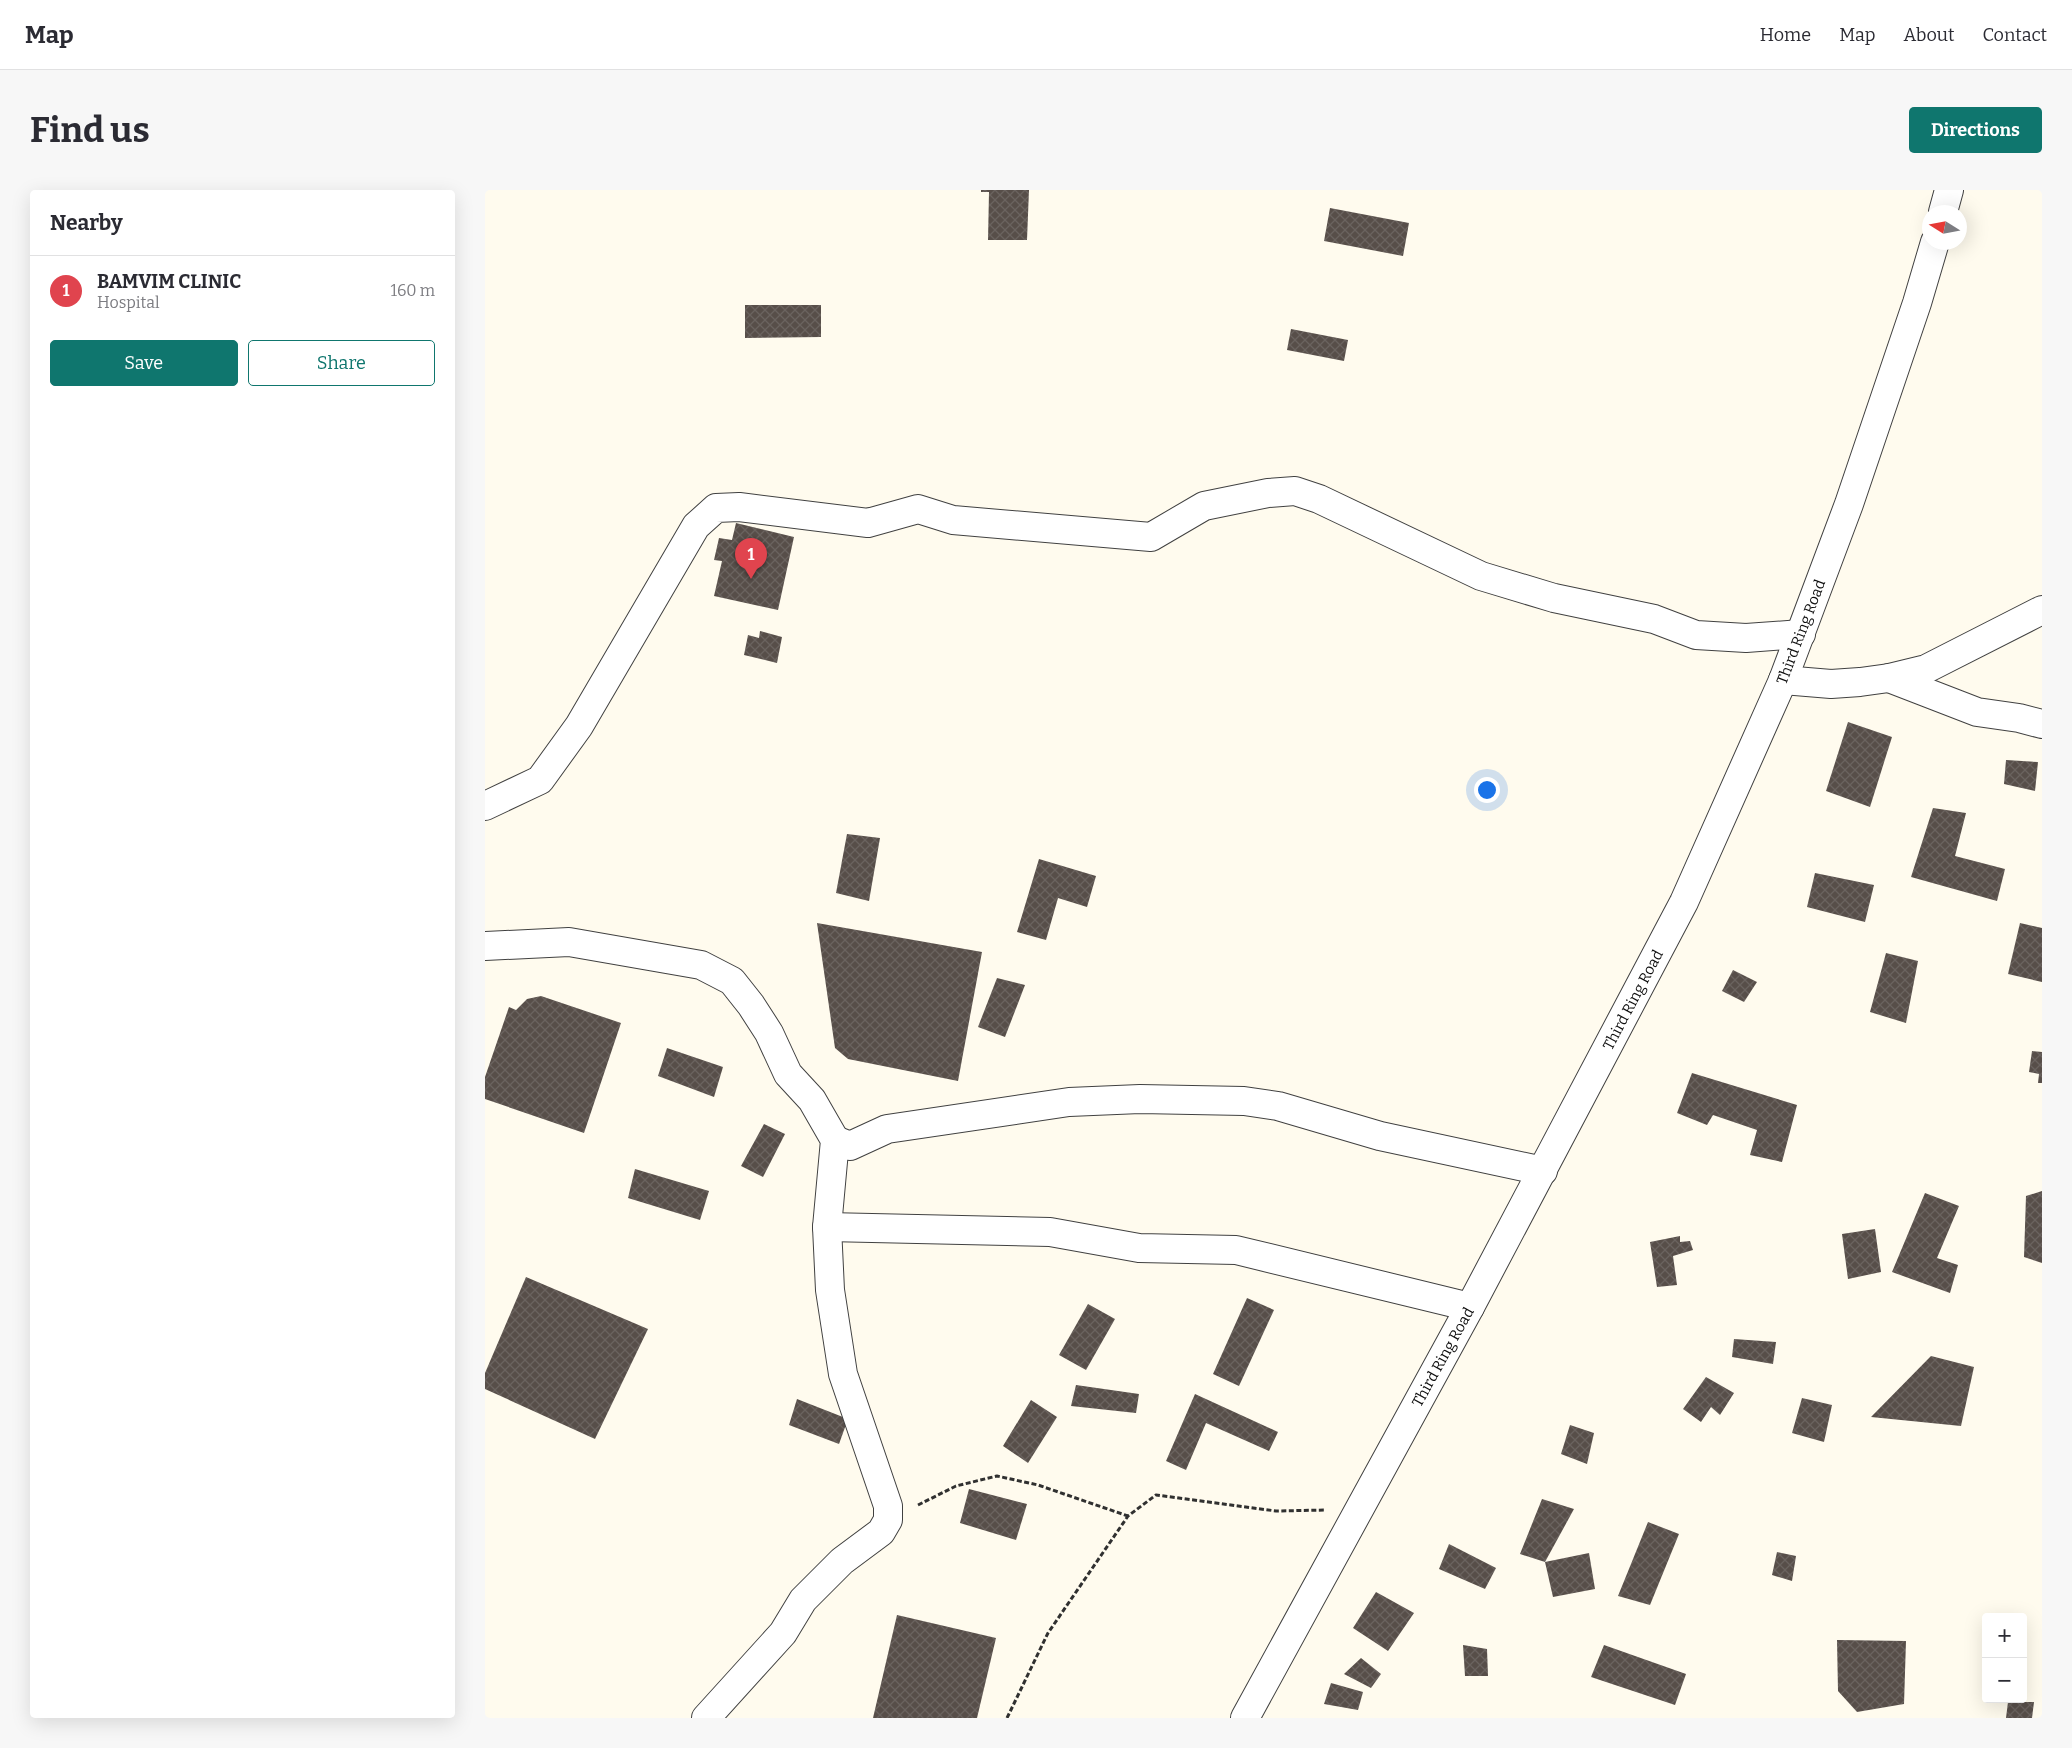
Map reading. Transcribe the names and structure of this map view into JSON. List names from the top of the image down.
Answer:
{
  "streets": {
    "street": ["Third Ring Road"]
  },
  "north": "left",
  "page": {
    "header": "Map",
    "nav": [
      "Home",
      "Map",
      "About",
      "Contact"
    ],
    "buttons": [
      "Directions",
      ["Save", "Share"]
    ],
    "title": "Find us",
    "heading": "Nearby",
    "list": [
      {
        "mark": "1",
        "name": "BAMVIM CLINIC",
        "note": "Hospital",
        "value": "160 m"
      }
    ],
    "pins": "1",
    "map_buttons": ["+", "−"]
  }
}
